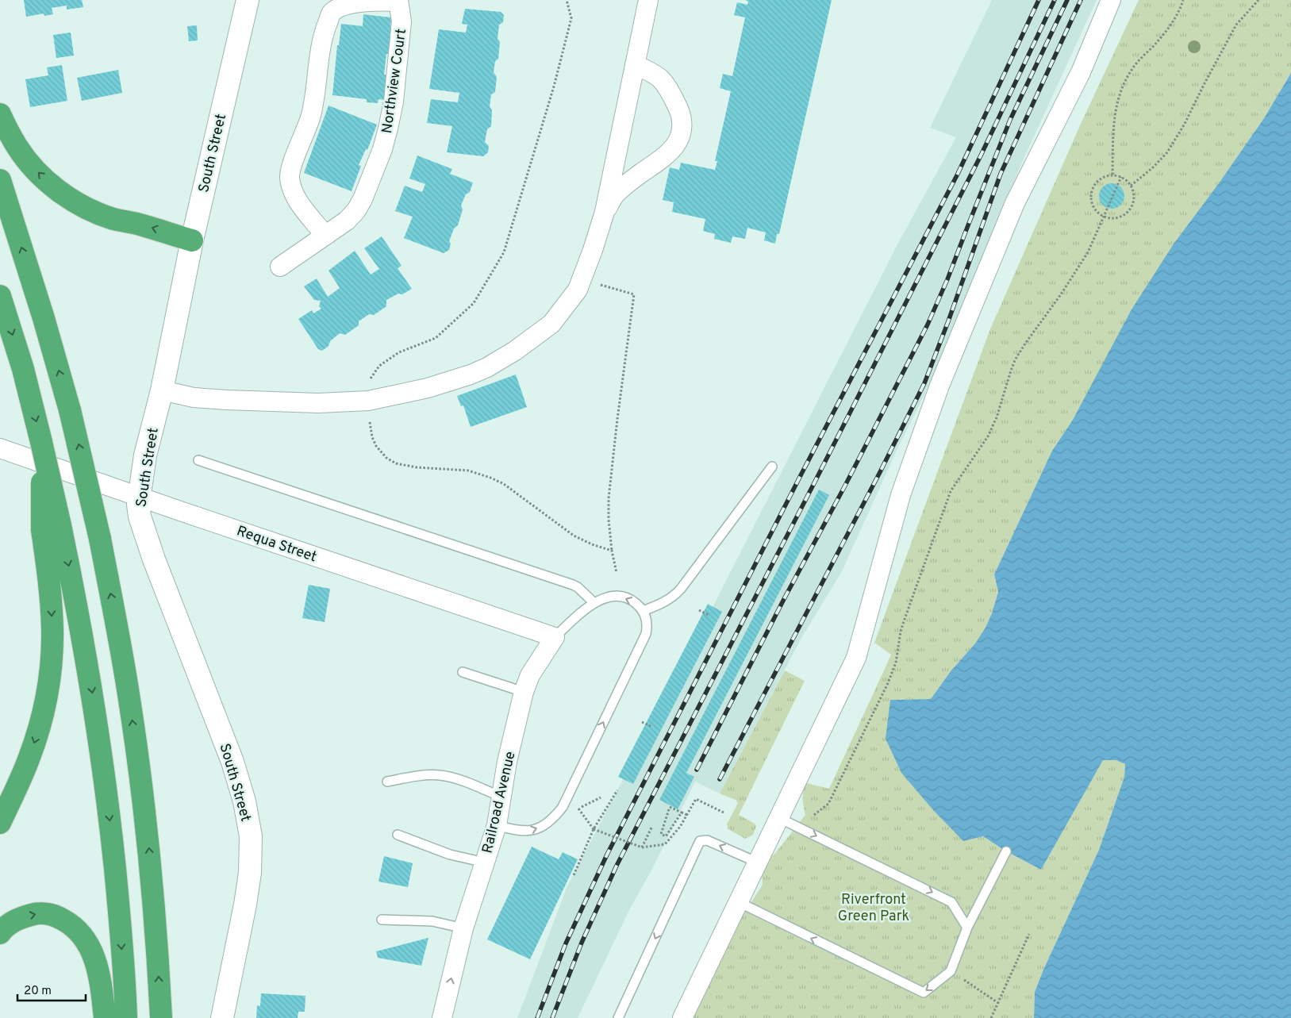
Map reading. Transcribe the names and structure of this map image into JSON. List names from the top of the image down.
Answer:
{
  "streets": {
    "street": [
      "Northview Court",
      "South Street",
      "Requa Street",
      "Railroad Avenue"
    ]
  },
  "crossings": [
    ["South Street", "Requa Street"],
    ["Requa Street", "Railroad Avenue"]
  ],
  "parks": ["Riverfront Green Park"],
  "scale_bar": "20 m"
}
